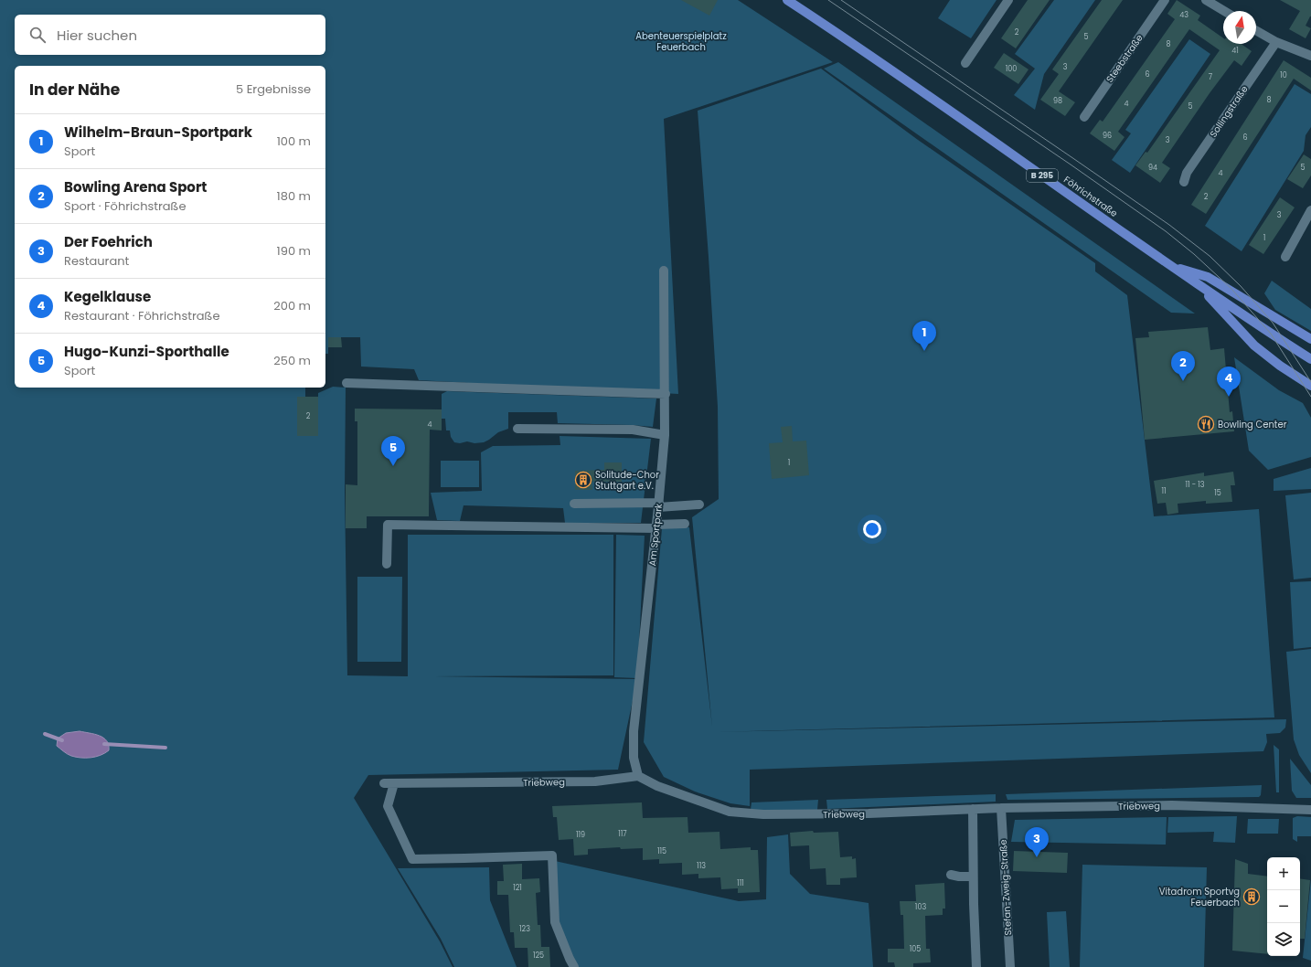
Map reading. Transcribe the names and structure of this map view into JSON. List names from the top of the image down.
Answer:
{
  "streets": {
    "main road": ["B 295", "Föhrichstraße"],
    "street": [
      "Steebstraße",
      "Sollingstraße",
      "Am Sportpark",
      "Triebweg",
      "Stefan-Zweig-Straße"
    ]
  },
  "crossings": [
    ["Am Sportpark", "Triebweg"],
    ["Triebweg", "Stefan-Zweig-Straße"]
  ],
  "parks": ["Abenteuerspielplatz Feuerbach"],
  "places": {
    "restaurant": ["Bowling Center"],
    "building": ["Solitude-Chor Stuttgart e.V.", "Vitadrom Sportvg Feuerbach"]
  },
  "house_numbers": [
    "43",
    "2",
    "5",
    "8",
    "41",
    "3",
    "100",
    "6",
    "10",
    "7",
    "8",
    "98",
    "4",
    "5",
    "96",
    "6",
    "3",
    "94",
    "5",
    "4",
    "2",
    "3",
    "1",
    "2",
    "4",
    "1",
    "11 - 13",
    "11",
    "15",
    "117",
    "119",
    "115",
    "113",
    "111",
    "121",
    "103",
    "123",
    "105",
    "125"
  ],
  "north": "top",
  "page": {
    "search": "Hier suchen",
    "heading": ["In der Nähe", "5 Ergebnisse"],
    "list": [
      {
        "mark": "1",
        "name": "Wilhelm-Braun-Sportpark",
        "note": "Sport",
        "value": "100 m"
      },
      {
        "mark": "2",
        "name": "Bowling Arena Sport",
        "note": "Sport · Föhrichstraße",
        "value": "180 m"
      },
      {
        "mark": "3",
        "name": "Der Foehrich",
        "note": "Restaurant",
        "value": "190 m"
      },
      {
        "mark": "4",
        "name": "Kegelklause",
        "note": "Restaurant · Föhrichstraße",
        "value": "200 m"
      },
      {
        "mark": "5",
        "name": "Hugo-Kunzi-Sporthalle",
        "note": "Sport",
        "value": "250 m"
      }
    ],
    "pins": [
      "1",
      "2",
      "4",
      "5",
      "3"
    ],
    "map_buttons": ["+", "−"]
  }
}
